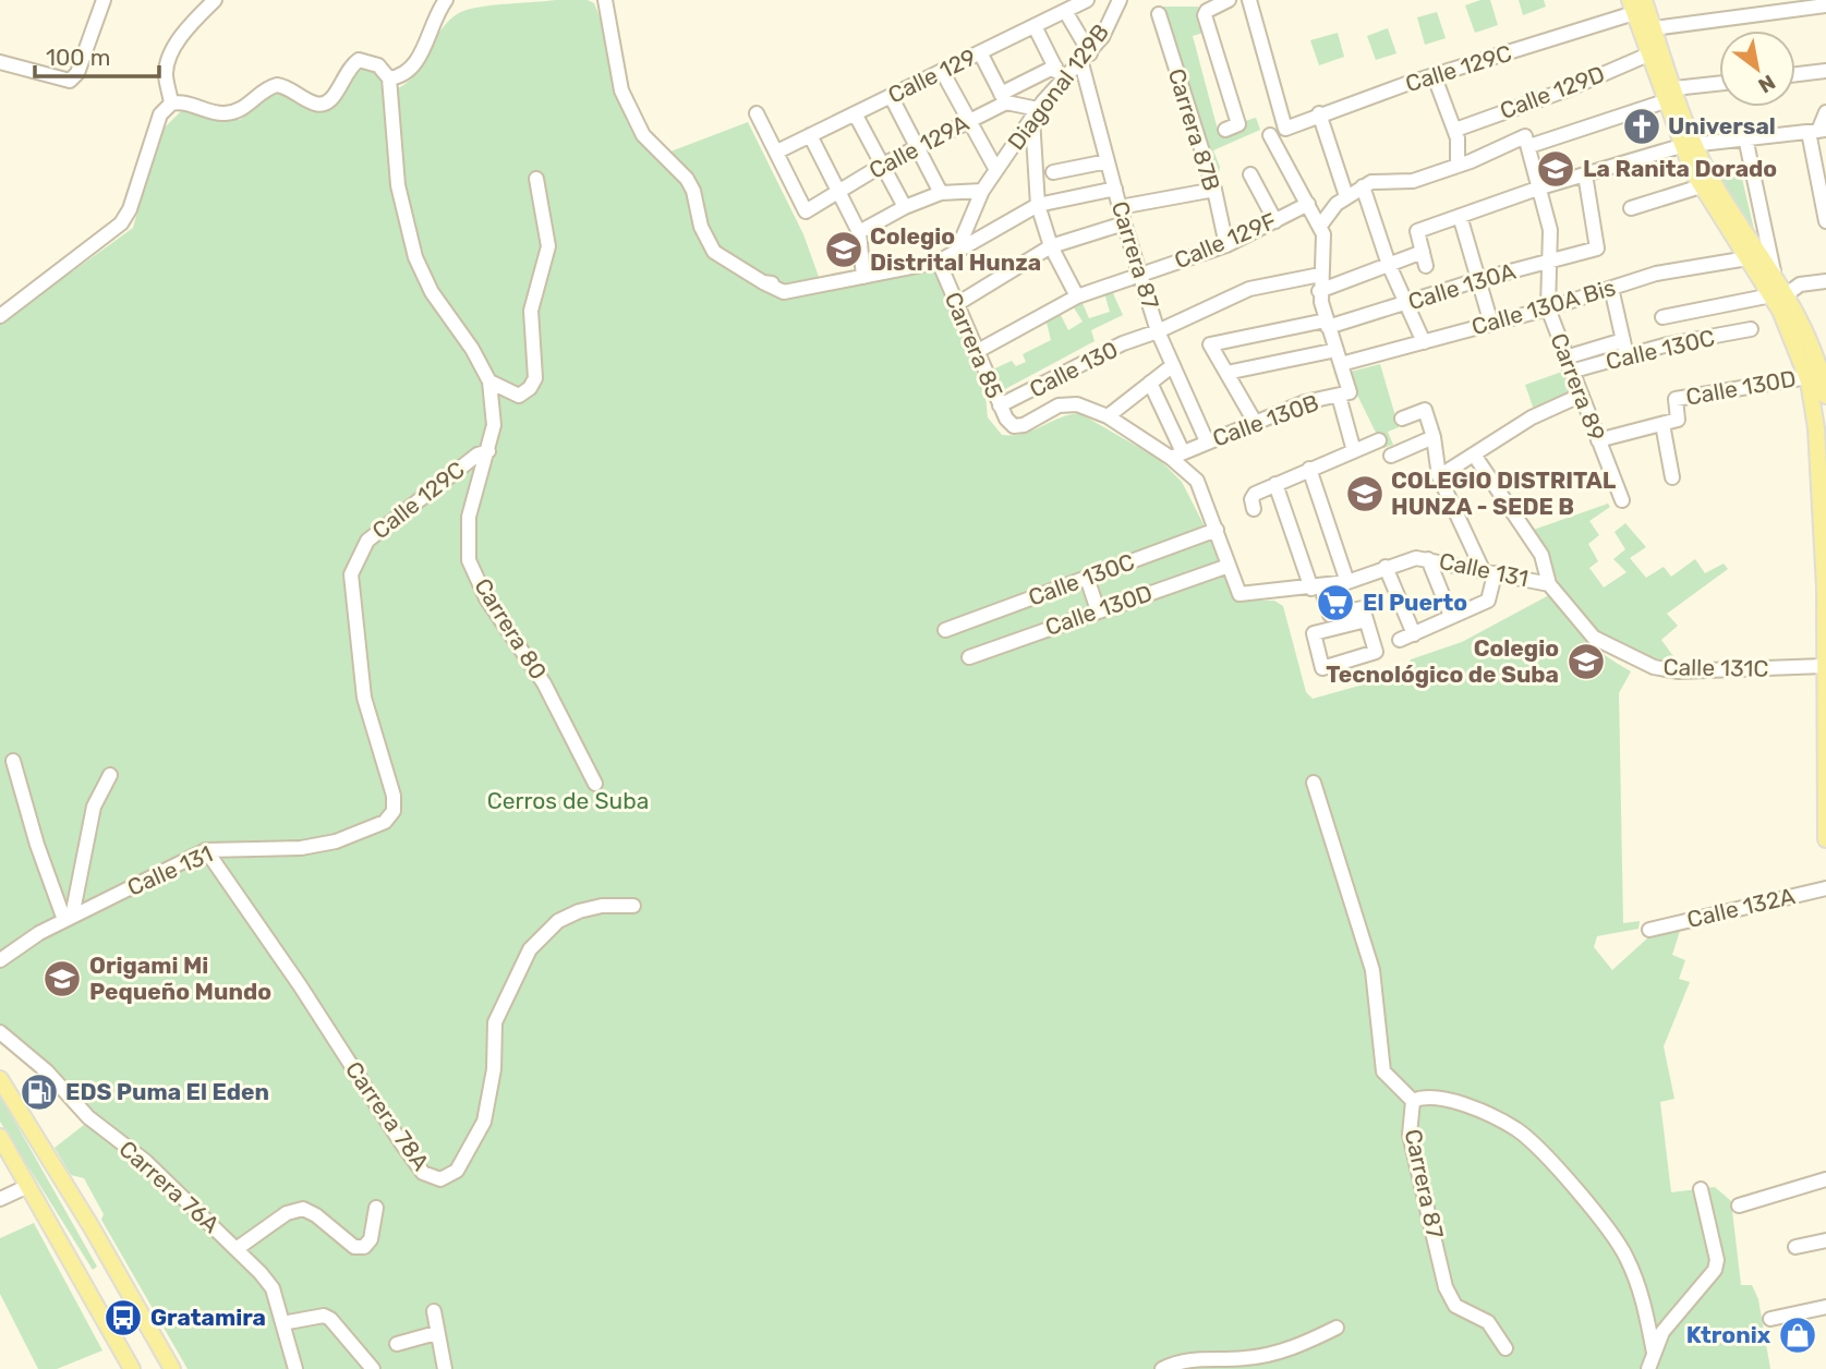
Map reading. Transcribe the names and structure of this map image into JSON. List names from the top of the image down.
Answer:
{
  "streets": {
    "street": [
      "Calle 129C",
      "Calle 129",
      "Diagonal 129B",
      "Calle 129D",
      "Carrera 87B",
      "Calle 129A",
      "Calle 129F",
      "Carrera 87",
      "Calle 130A",
      "Calle 130A Bis",
      "Carrera 85",
      "Calle 130C",
      "Calle 130",
      "Carrera 89",
      "Calle 130D",
      "Calle 130B",
      "Calle 131",
      "Carrera 80",
      "Calle 131C",
      "Calle 132A",
      "Carrera 78A",
      "Carrera 76A"
    ]
  },
  "crossings": [
    ["Calle 129C", "Calle 131"],
    ["Calle 129C", "Carrera 80"],
    ["Calle 129", "Calle 129A"],
    ["Calle 129", "Carrera 87"],
    ["Diagonal 129B", "Calle 129A"],
    ["Diagonal 129B", "Carrera 87"],
    ["Carrera 87B", "Calle 129F"],
    ["Calle 129F", "Carrera 87"],
    ["Calle 129F", "Carrera 85"],
    ["Carrera 87", "Calle 130"],
    ["Carrera 87", "Calle 130B"],
    ["Calle 130A", "Calle 130A Bis"],
    ["Calle 130A", "Carrera 89"],
    ["Calle 130A Bis", "Carrera 89"],
    ["Carrera 85", "Calle 130"],
    ["Calle 130C", "Carrera 89"],
    ["Carrera 89", "Calle 130D"],
    ["Calle 130D", "Calle 131"],
    ["Calle 131", "Calle 131C"],
    ["Calle 131", "Carrera 78A"]
  ],
  "parks": ["Cerros de Suba"],
  "places": {
    "church": ["Universal"],
    "school or university": [
      "La Ranita Dorado",
      "Colegio Distrital Hunza",
      "COLEGIO DISTRITAL HUNZA - SEDE B",
      "Colegio Tecnológico de Suba",
      "Origami Mi Pequeño Mundo"
    ],
    "supermarket": ["El Puerto"],
    "fuel station": ["EDS Puma El Eden"],
    "bus stop": ["Gratamira"],
    "shop": ["Ktronix"]
  },
  "scale_bar": "100 m",
  "north": "bottom right"
}
